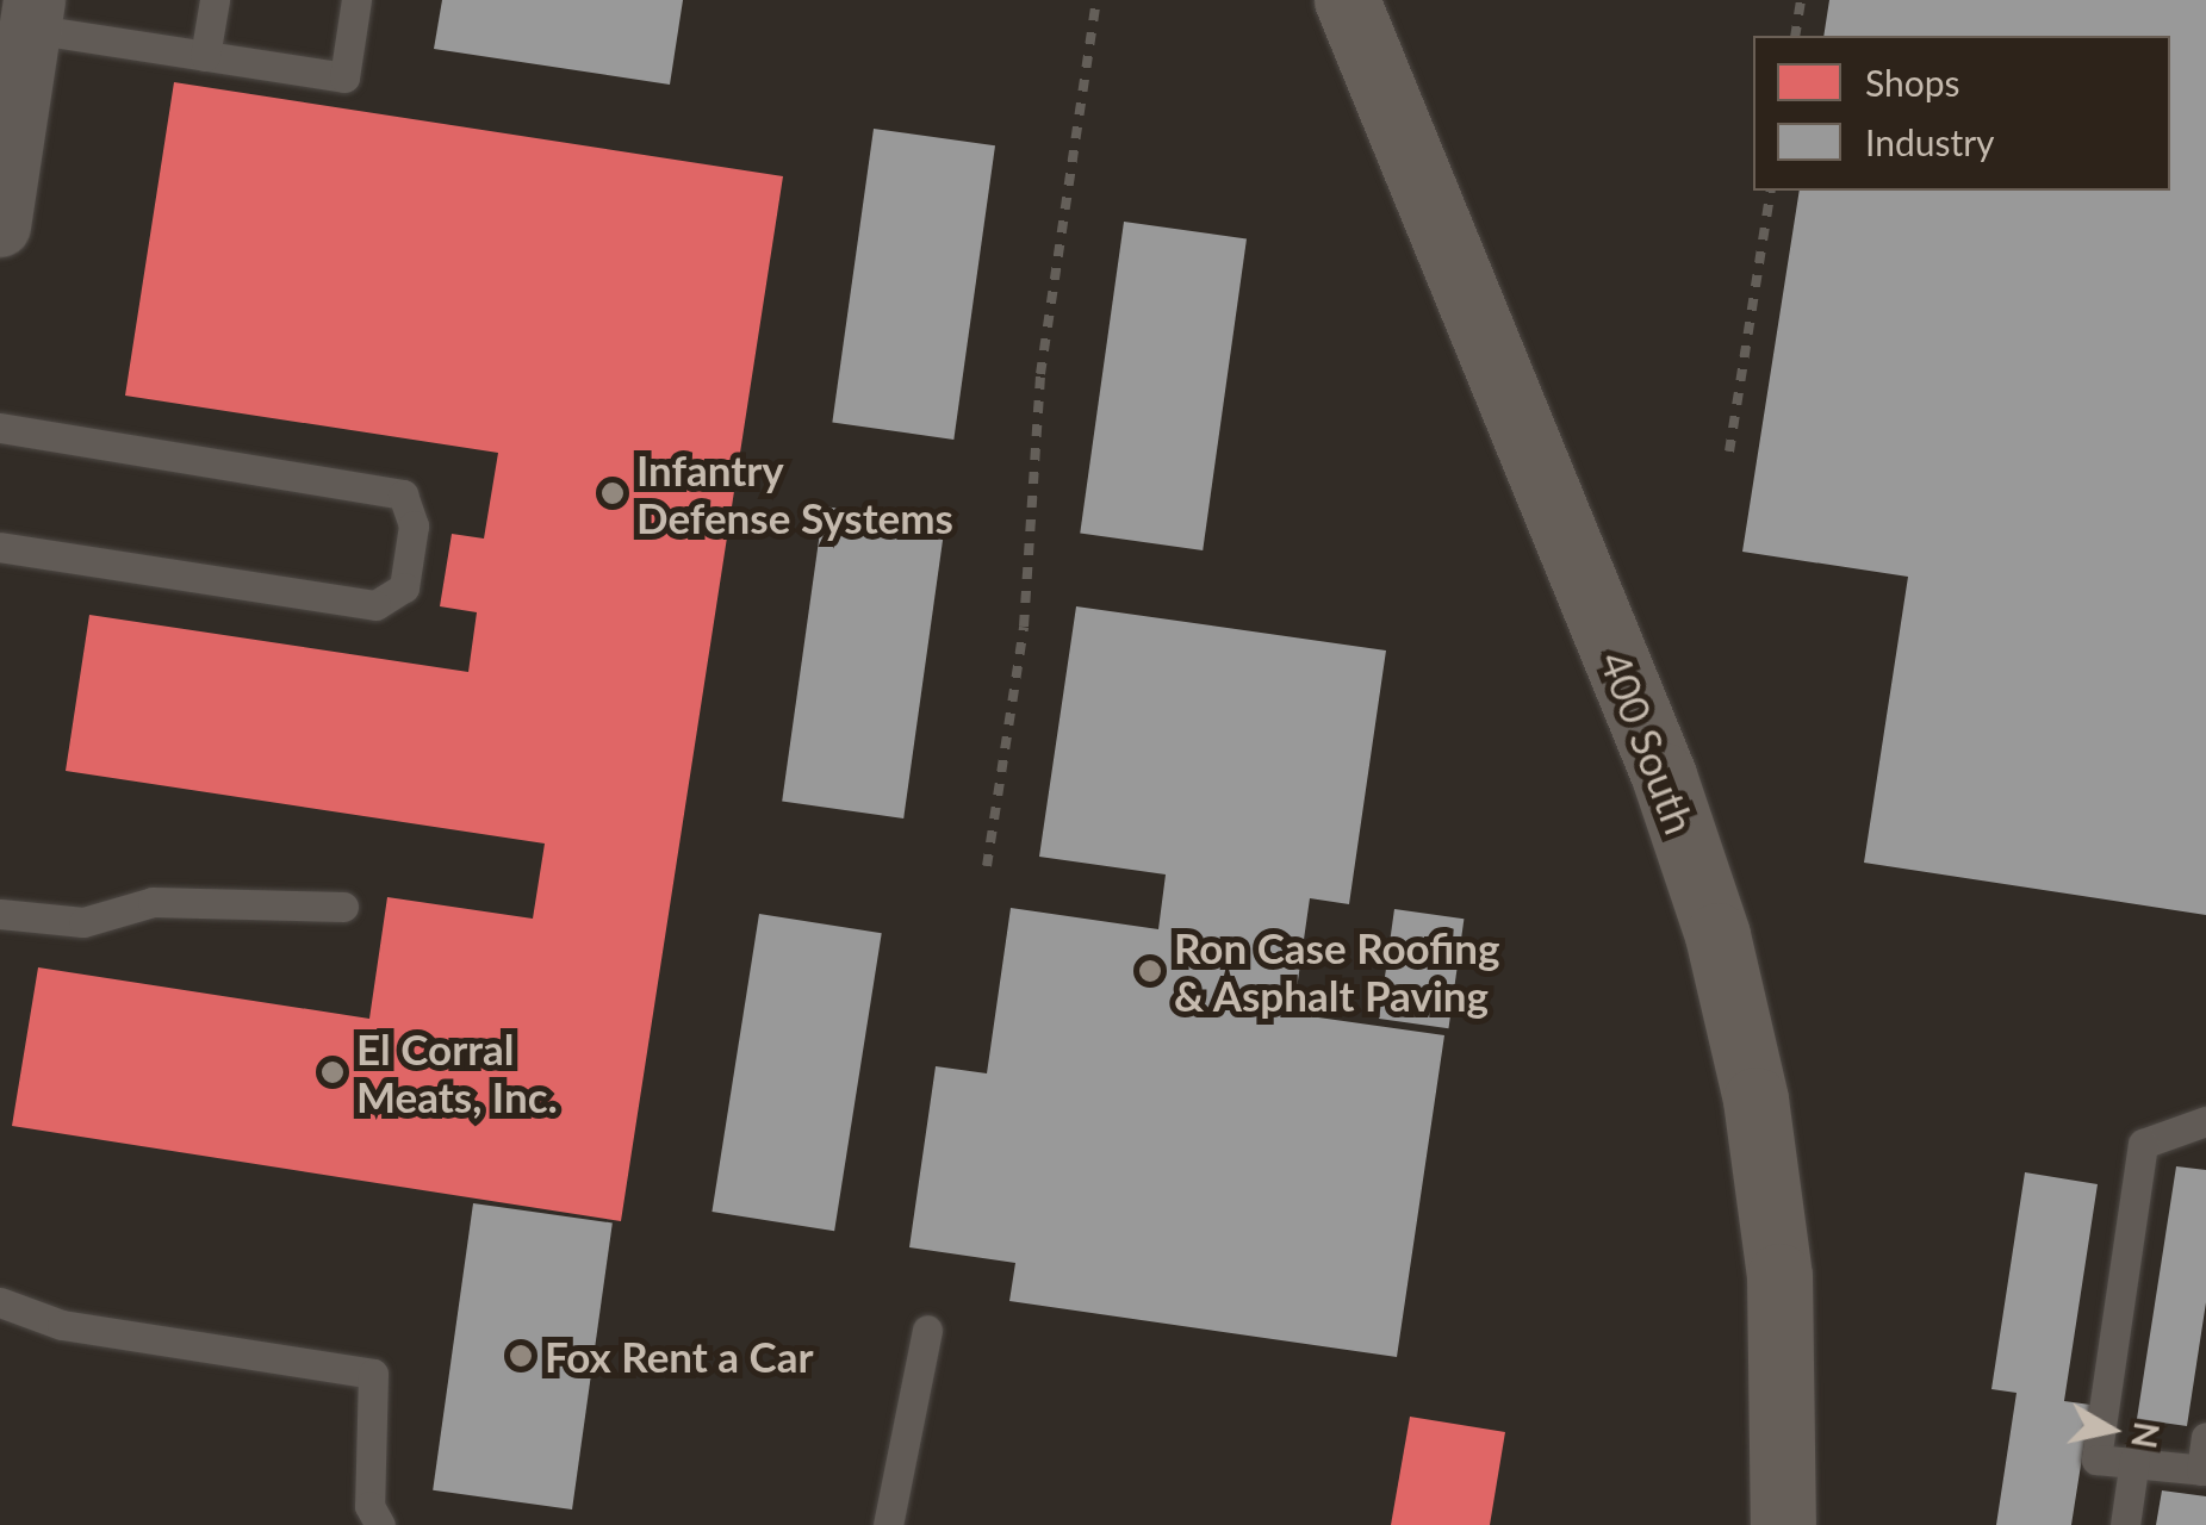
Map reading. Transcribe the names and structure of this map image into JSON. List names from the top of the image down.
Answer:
{
  "streets": {
    "street": ["400 South"]
  },
  "places": [
    "Infantry Defense Systems",
    "Ron Case Roofing & Asphalt Paving",
    "El Corral Meats, Inc.",
    "Fox Rent a Car"
  ],
  "legend": ["Shops", "Industry"],
  "north": "right"
}
